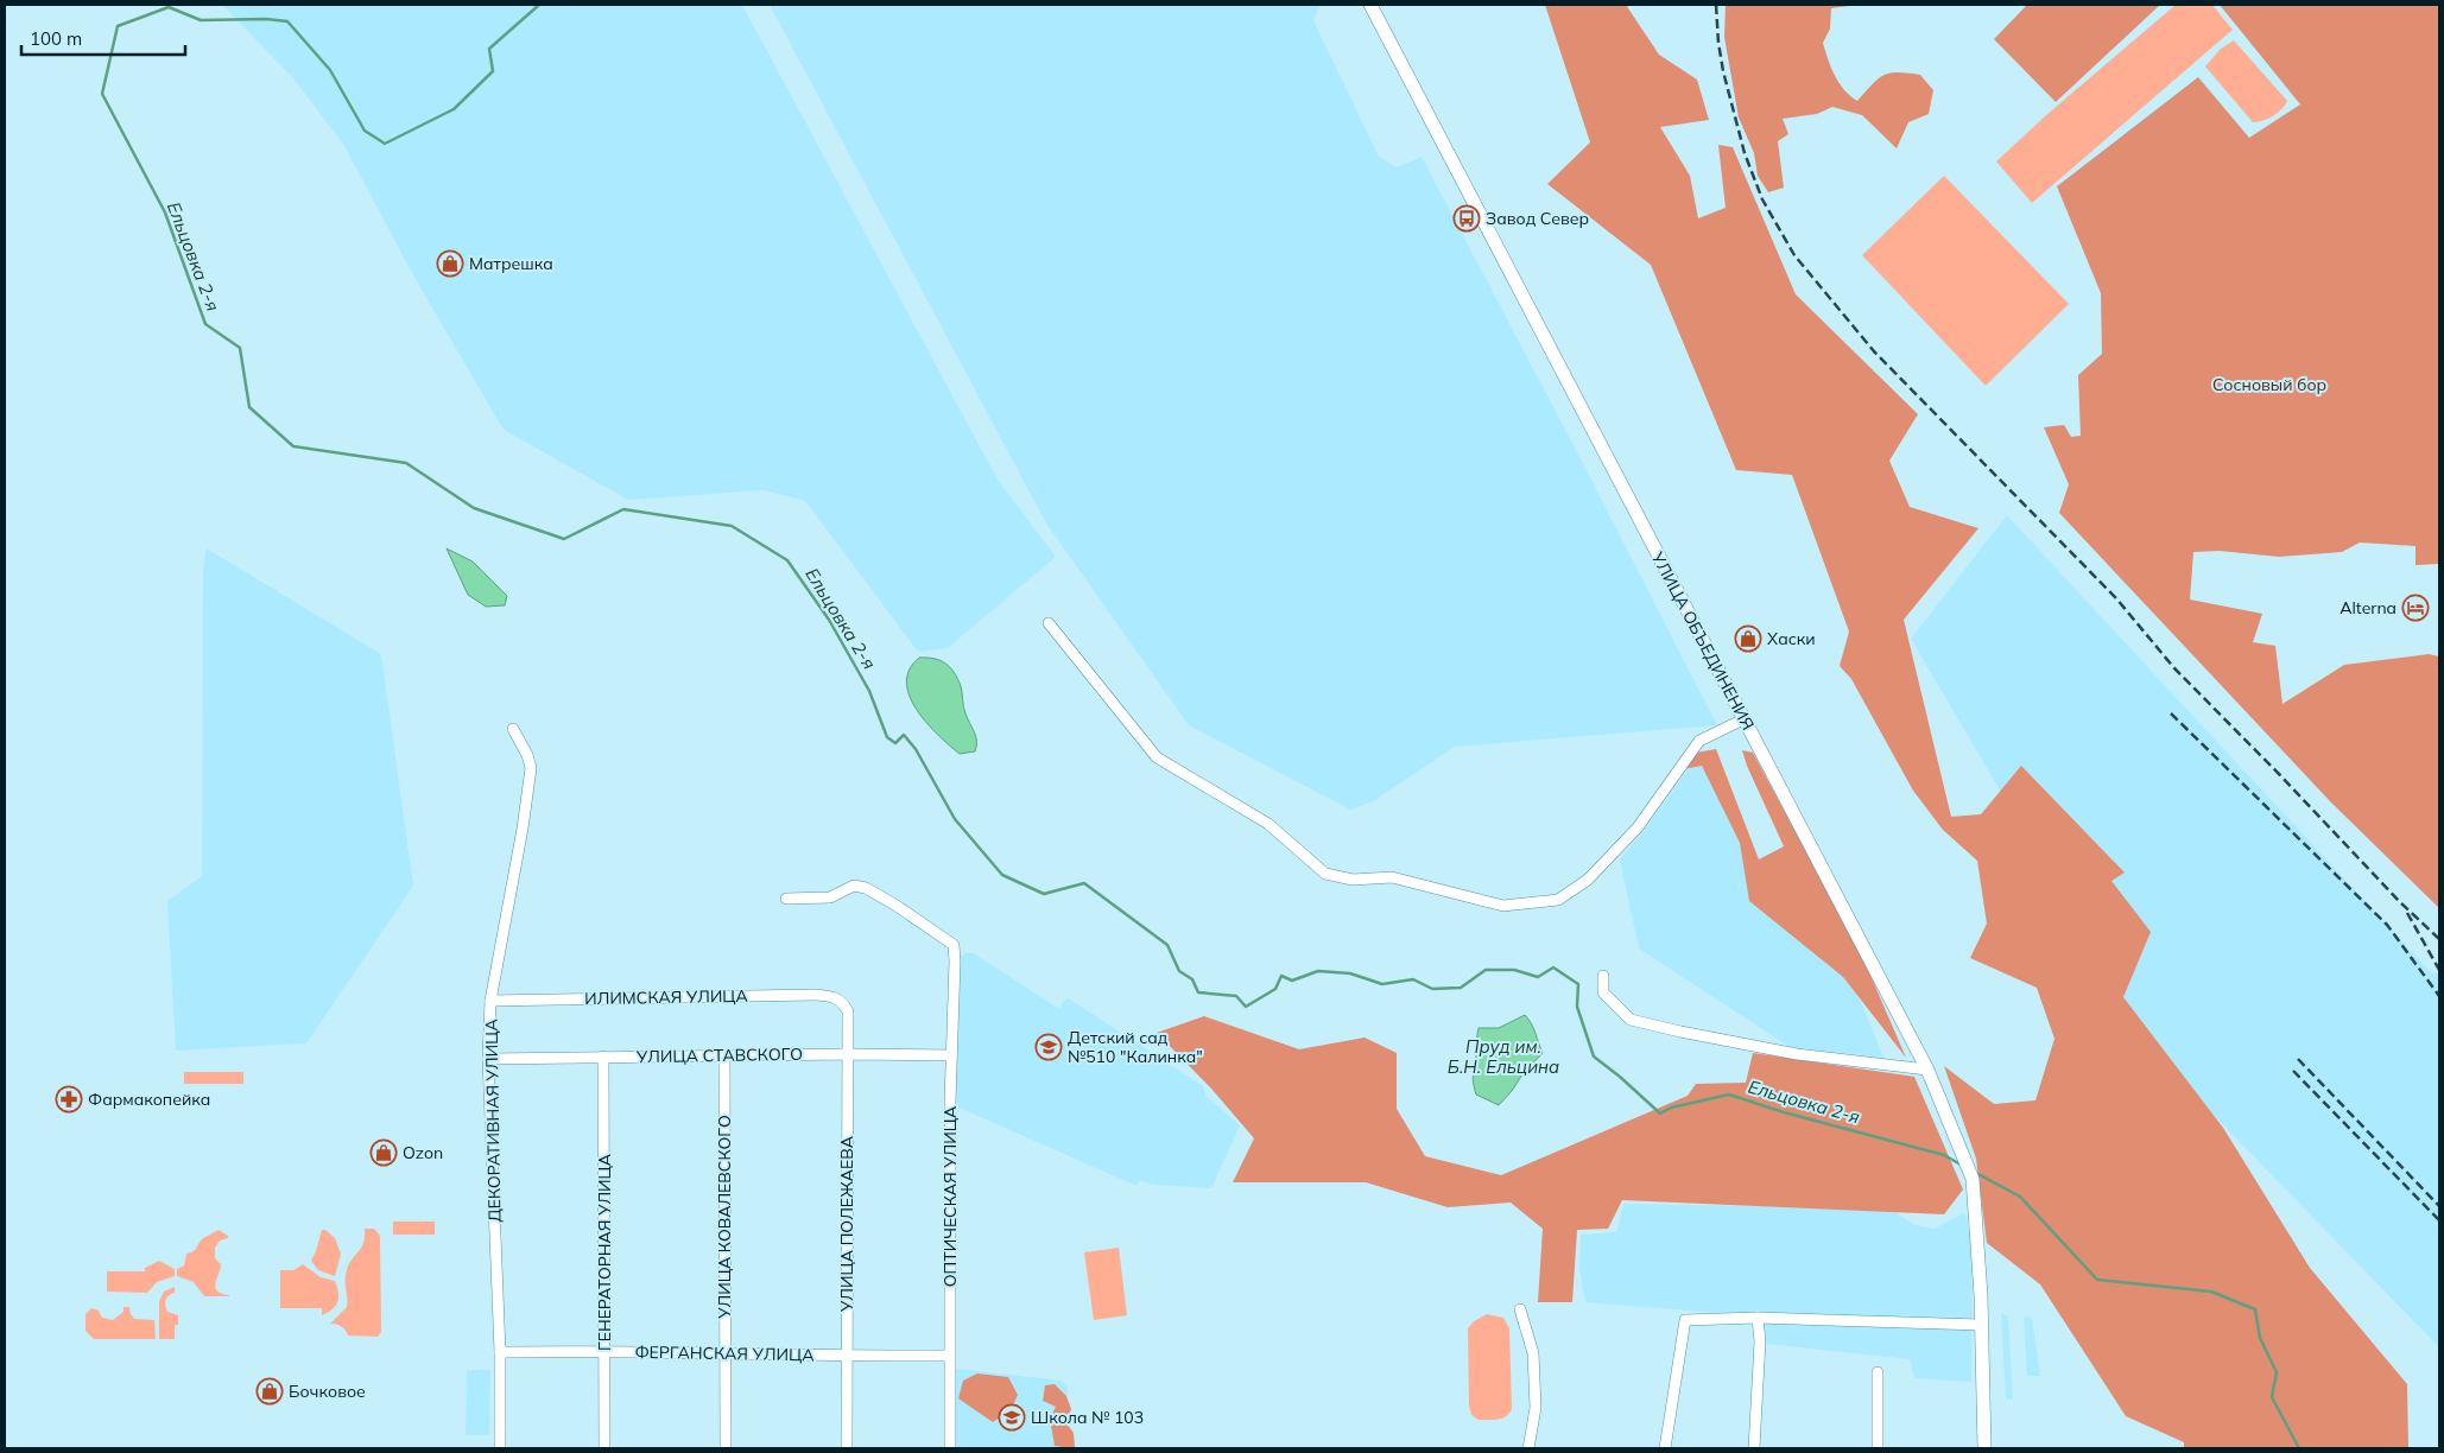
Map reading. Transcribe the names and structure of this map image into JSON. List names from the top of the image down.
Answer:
{
  "streets": {
    "main road": ["УЛИЦА ОБЪЕДИНЕНИЯ"],
    "street": [
      "ИЛИМСКАЯ УЛИЦА",
      "УЛИЦА СТАВСКОГО",
      "ДЕКОРАТИВНАЯ УЛИЦА",
      "ОПТИЧЕСКАЯ УЛИЦА",
      "УЛИЦА КОВАЛЕВСКОГО",
      "УЛИЦА ПОЛЕЖАЕВА",
      "ГЕНЕРАТОРНАЯ УЛИЦА",
      "ФЕРГАНСКАЯ УЛИЦА"
    ]
  },
  "crossings": [
    ["ИЛИМСКАЯ УЛИЦА", "ДЕКОРАТИВНАЯ УЛИЦА"],
    ["ИЛИМСКАЯ УЛИЦА", "УЛИЦА ПОЛЕЖАЕВА"],
    ["УЛИЦА СТАВСКОГО", "ДЕКОРАТИВНАЯ УЛИЦА"],
    ["УЛИЦА СТАВСКОГО", "ОПТИЧЕСКАЯ УЛИЦА"],
    ["УЛИЦА СТАВСКОГО", "УЛИЦА КОВАЛЕВСКОГО"],
    ["УЛИЦА СТАВСКОГО", "УЛИЦА ПОЛЕЖАЕВА"],
    ["УЛИЦА СТАВСКОГО", "ГЕНЕРАТОРНАЯ УЛИЦА"],
    ["ДЕКОРАТИВНАЯ УЛИЦА", "ФЕРГАНСКАЯ УЛИЦА"],
    ["ОПТИЧЕСКАЯ УЛИЦА", "ФЕРГАНСКАЯ УЛИЦА"],
    ["УЛИЦА КОВАЛЕВСКОГО", "ФЕРГАНСКАЯ УЛИЦА"],
    ["УЛИЦА ПОЛЕЖАЕВА", "ФЕРГАНСКАЯ УЛИЦА"],
    ["ГЕНЕРАТОРНАЯ УЛИЦА", "ФЕРГАНСКАЯ УЛИЦА"]
  ],
  "water": ["Ельцовка 2-я", "Пруд им. Б.Н. Ельцина"],
  "parks": ["Сосновый бор"],
  "places": {
    "bus stop": ["Завод Север"],
    "shop": [
      "Матрешка",
      "Хаски",
      "Ozon",
      "Бочковое"
    ],
    "hotel": ["Alterna"],
    "school or university": ["Детский сад №510 \"Калинка\"", "Школа № 103"],
    "pharmacy": ["Фармакопейка"]
  },
  "scale_bar": "100 m"
}
